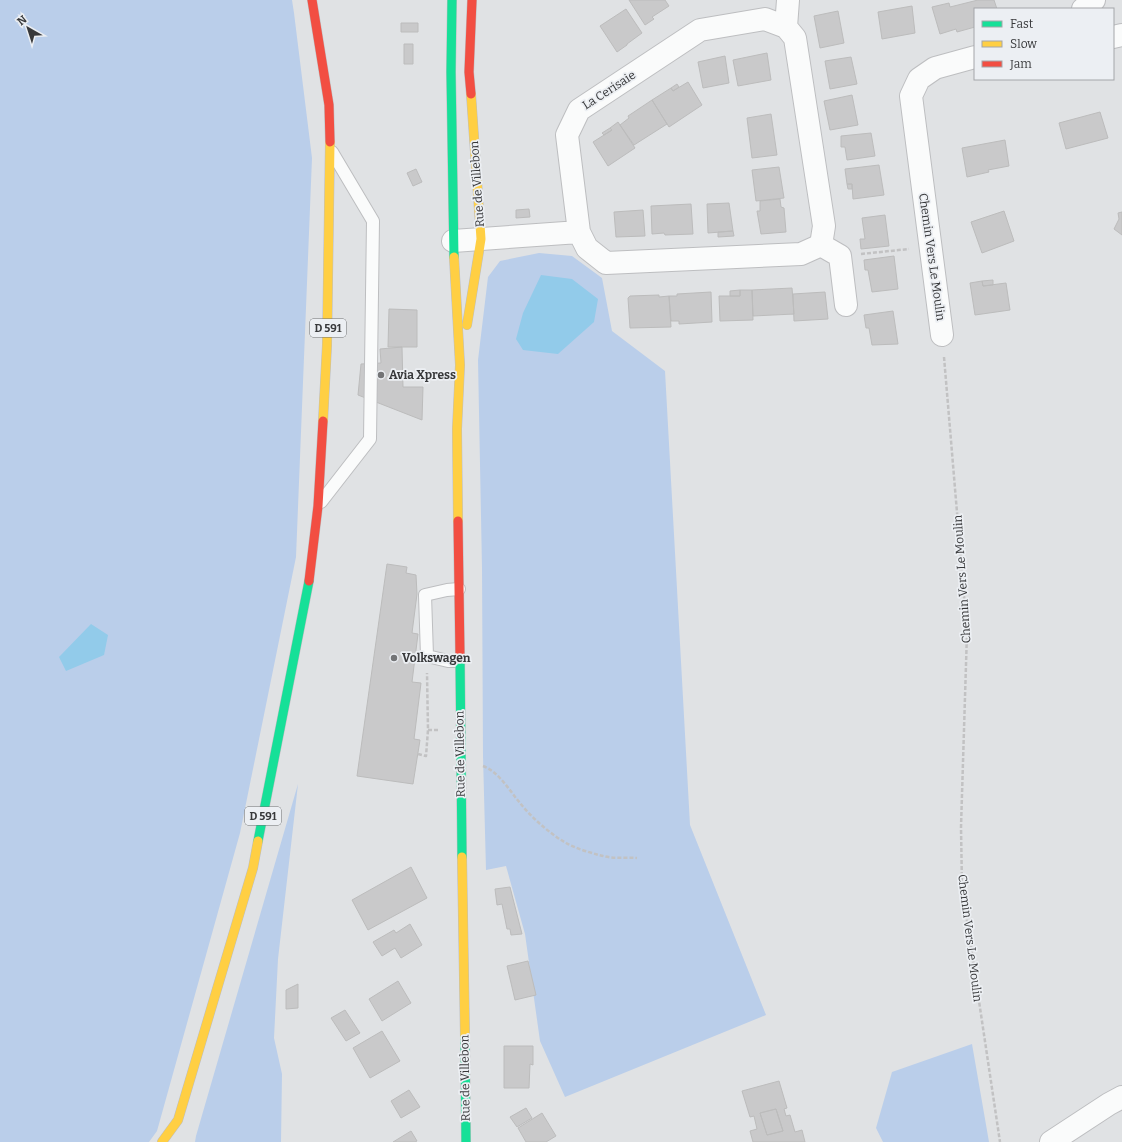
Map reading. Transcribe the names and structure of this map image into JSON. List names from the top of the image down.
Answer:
{
  "streets": {
    "main road": ["Rue de Villebon", "D 591"],
    "street": ["La Cerisaie", "Chemin Vers Le Moulin"]
  },
  "places": ["Avia Xpress", "Volkswagen"],
  "legend": ["Fast", "Slow", "Jam"],
  "north": "top left"
}
